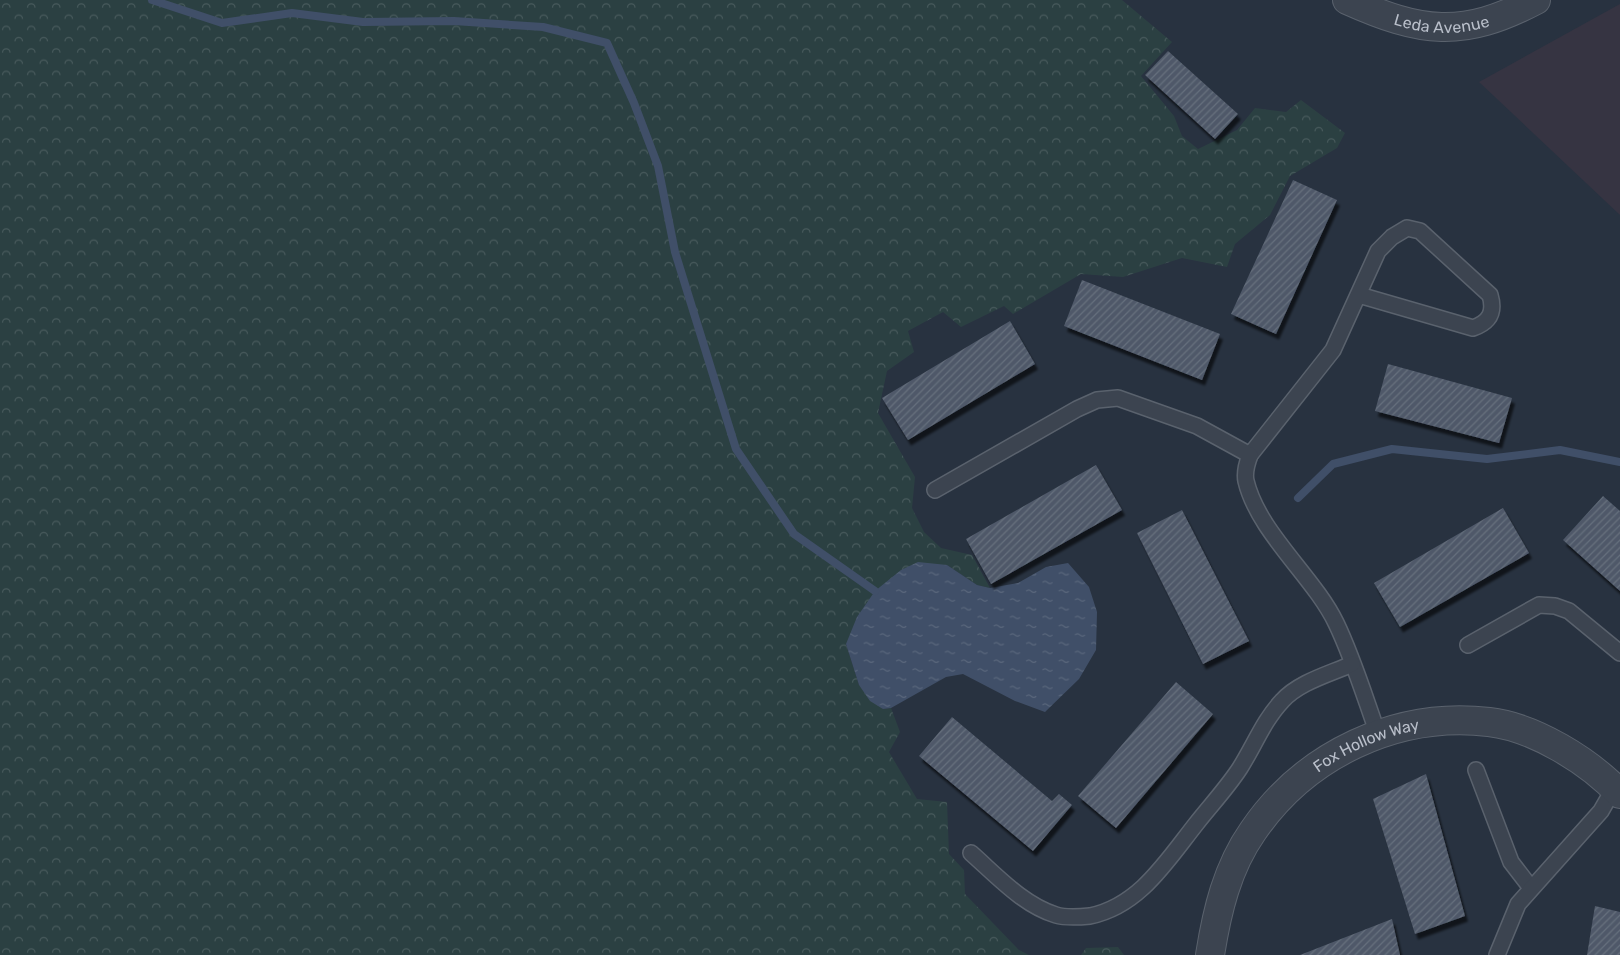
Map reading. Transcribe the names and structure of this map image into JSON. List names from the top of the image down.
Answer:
{
  "streets": {
    "street": ["Leda Avenue", "Fox Hollow Way"]
  }
}
